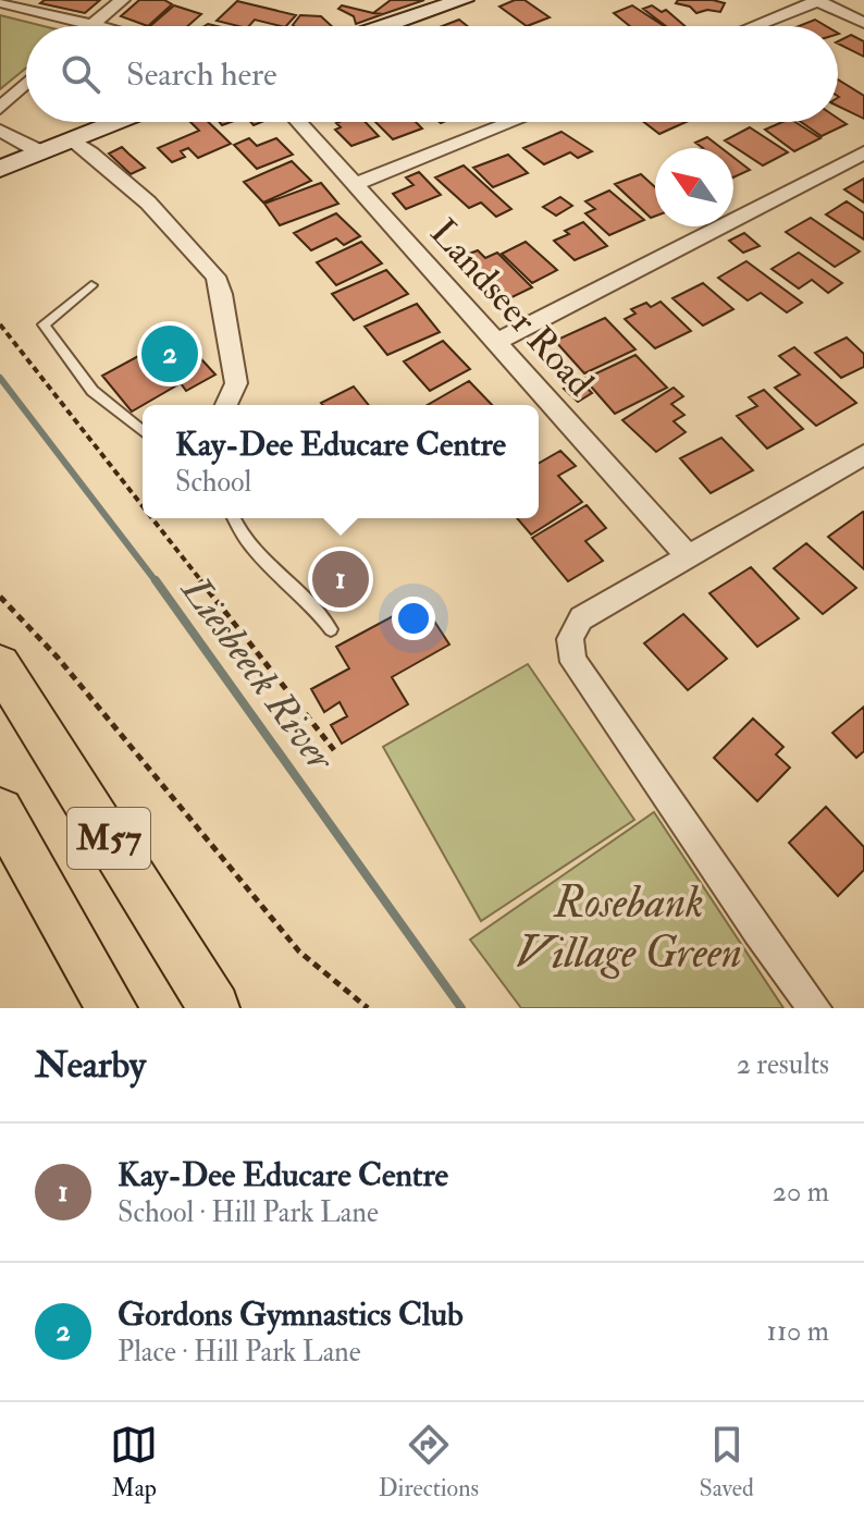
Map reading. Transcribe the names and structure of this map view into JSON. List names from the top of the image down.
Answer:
{
  "streets": {
    "main road": ["M57"],
    "street": ["Landseer Road"]
  },
  "water": ["Liesbeeck River"],
  "parks": ["Rosebank Village Green"],
  "north": "top left",
  "page": {
    "search": "Search here",
    "pins": ["2", "1"],
    "popup": ["Kay-Dee Educare Centre", "School"],
    "heading": ["Nearby", "2 results"],
    "list": [
      {
        "mark": "1",
        "name": "Kay-Dee Educare Centre",
        "note": "School · Hill Park Lane",
        "value": "20 m"
      },
      {
        "mark": "2",
        "name": "Gordons Gymnastics Club",
        "note": "Place · Hill Park Lane",
        "value": "110 m"
      }
    ],
    "nav": ["Map", "Directions", "Saved"]
  }
}
